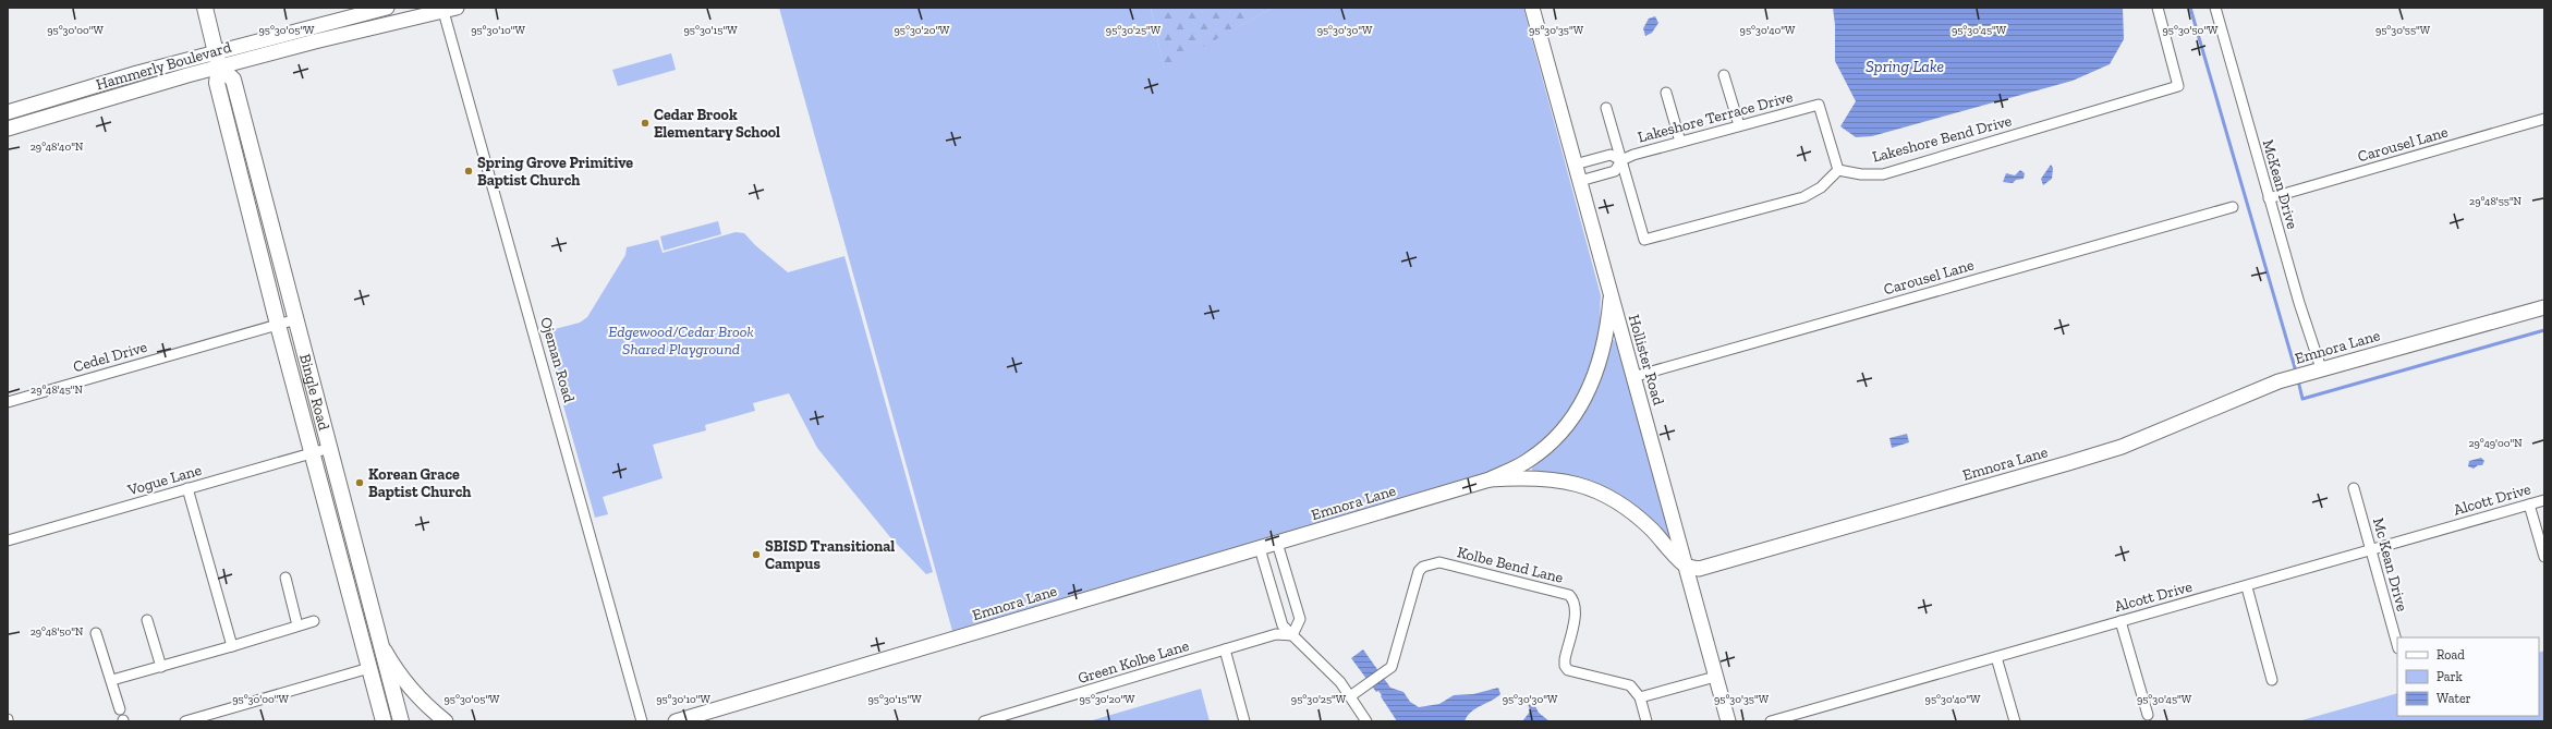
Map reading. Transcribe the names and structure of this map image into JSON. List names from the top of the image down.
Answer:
{
  "streets": {
    "main road": ["Bingle Road"],
    "street": [
      "Hammerly Boulevard",
      "Lakeshore Terrace Drive",
      "Lakeshore Bend Drive",
      "Carousel Lane",
      "McKean Drive",
      "Emnora Lane",
      "Cedel Drive",
      "Ojeman Road",
      "Hollister Road",
      "Vogue Lane",
      "Alcott Drive",
      "Kolbe Bend Lane",
      "Mc Kean Drive",
      "Green Kolbe Lane"
    ]
  },
  "crossings": [
    ["Hammerly Boulevard", "Ojeman Road"],
    ["Hammerly Boulevard", "Bingle Road"],
    ["Lakeshore Terrace Drive", "Lakeshore Bend Drive"],
    ["Lakeshore Terrace Drive", "Hollister Road"],
    ["Carousel Lane", "McKean Drive"],
    ["Carousel Lane", "Hollister Road"],
    ["McKean Drive", "Emnora Lane"],
    ["Emnora Lane", "Hollister Road"],
    ["Cedel Drive", "Bingle Road"],
    ["Bingle Road", "Vogue Lane"],
    ["Alcott Drive", "Mc Kean Drive"]
  ],
  "water": ["Spring Lake"],
  "parks": ["Edgewood/Cedar Brook Shared Playground"],
  "places": [
    "Cedar Brook Elementary School",
    "Spring Grove Primitive Baptist Church",
    "Korean Grace Baptist Church",
    "SBISD Transitional Campus"
  ],
  "legend": ["Road", "Park", "Water"],
  "coordinates": [
    "95°30'00\"W",
    "95°30'05\"W",
    "95°30'10\"W",
    "95°30'15\"W",
    "95°30'20\"W",
    "95°30'25\"W",
    "95°30'30\"W",
    "95°30'35\"W",
    "95°30'40\"W",
    "95°30'45\"W",
    "95°30'50\"W",
    "95°30'55\"W",
    "29°48'40\"N",
    "29°48'55\"N",
    "29°48'45\"N",
    "29°49'00\"N",
    "29°48'50\"N"
  ]
}
